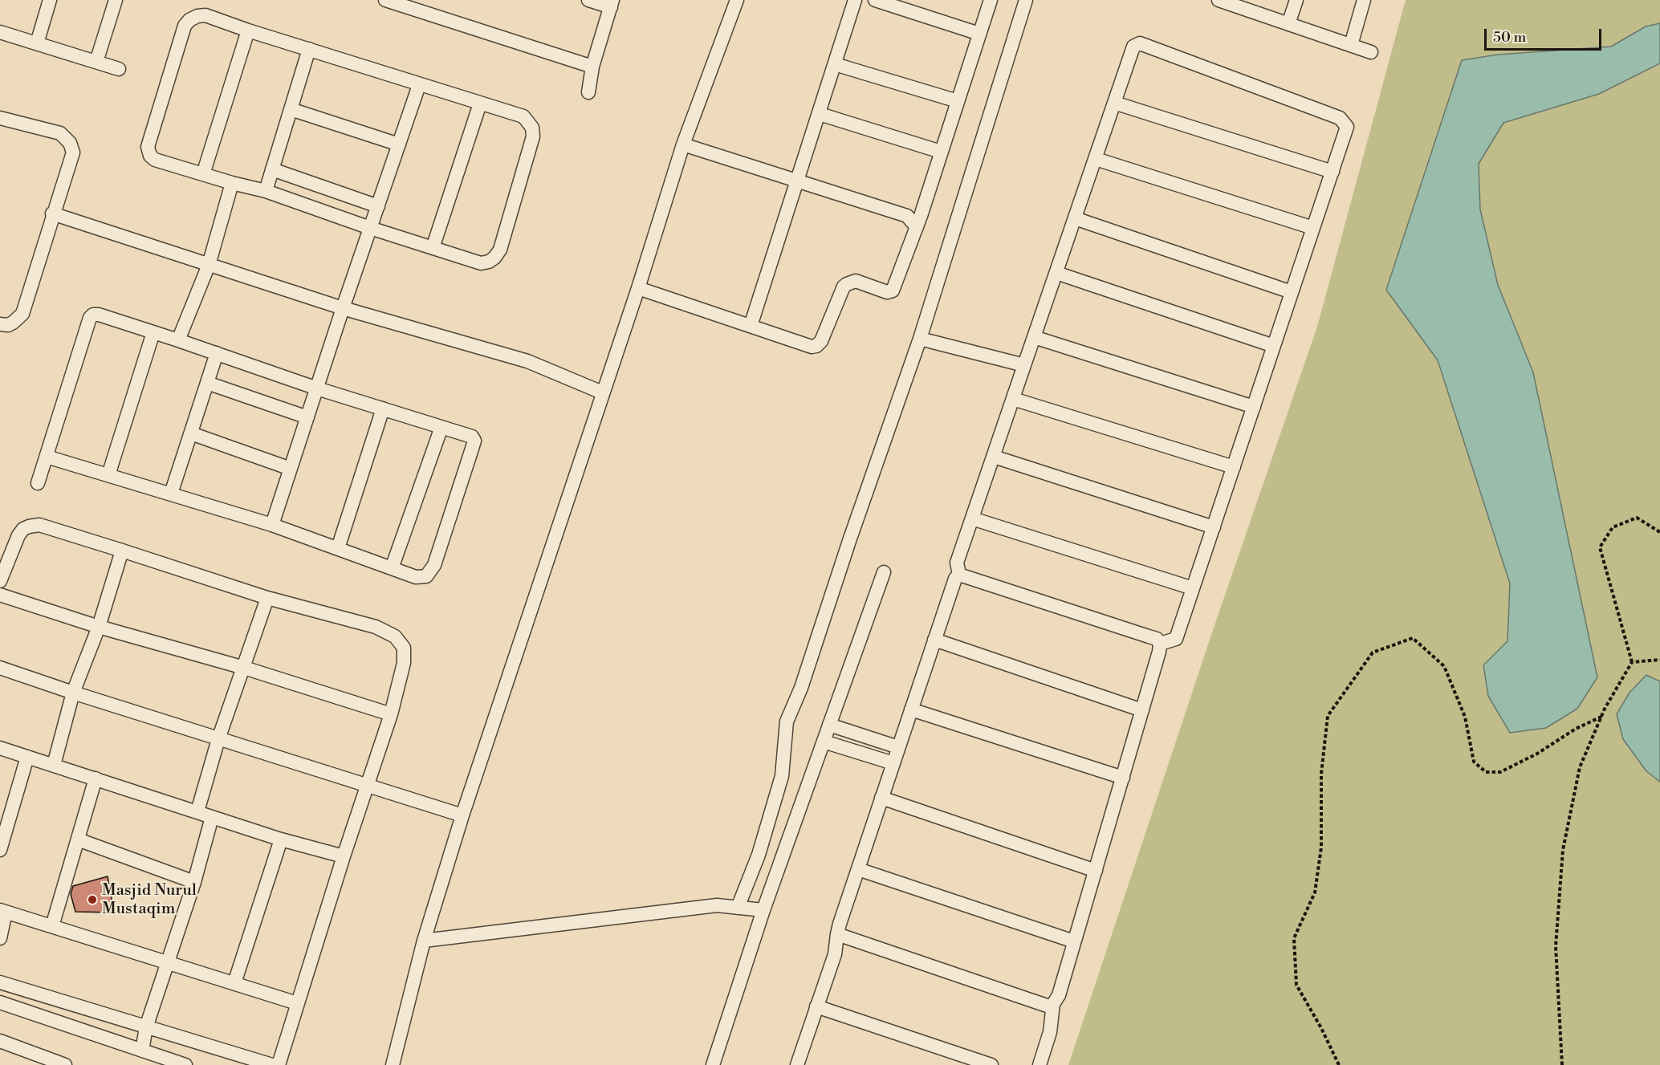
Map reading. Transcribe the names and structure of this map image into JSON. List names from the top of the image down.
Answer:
{
  "places": ["Masjid Nurul Mustaqim"],
  "scale_bar": "50 m"
}
